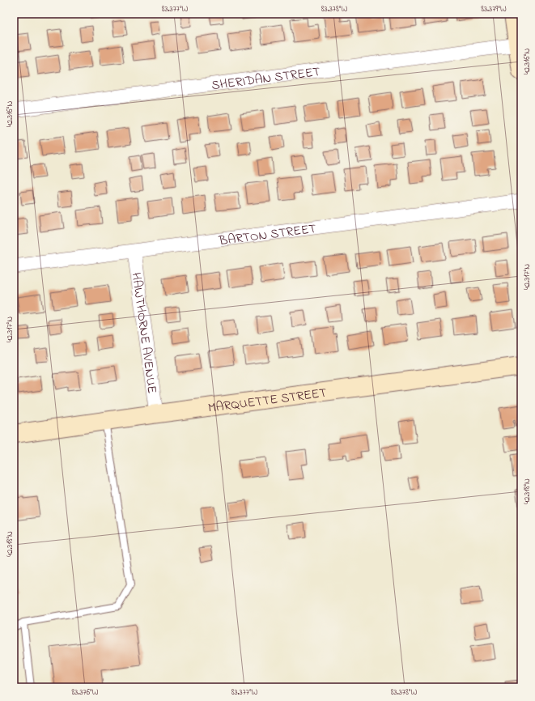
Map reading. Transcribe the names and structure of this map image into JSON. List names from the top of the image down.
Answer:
{
  "streets": {
    "street": [
      "SHERIDAN STREET",
      "BARTON STREET",
      "HAWTHORNE AVENUE",
      "MARQUETTE STREET"
    ]
  },
  "crossings": [
    ["BARTON STREET", "HAWTHORNE AVENUE"],
    ["HAWTHORNE AVENUE", "MARQUETTE STREET"]
  ],
  "coordinates": [
    "83.377°W",
    "83.378°W",
    "83.379°W",
    "42.316°N",
    "42.317°N",
    "42.318°N",
    "83.376°W"
  ]
}
